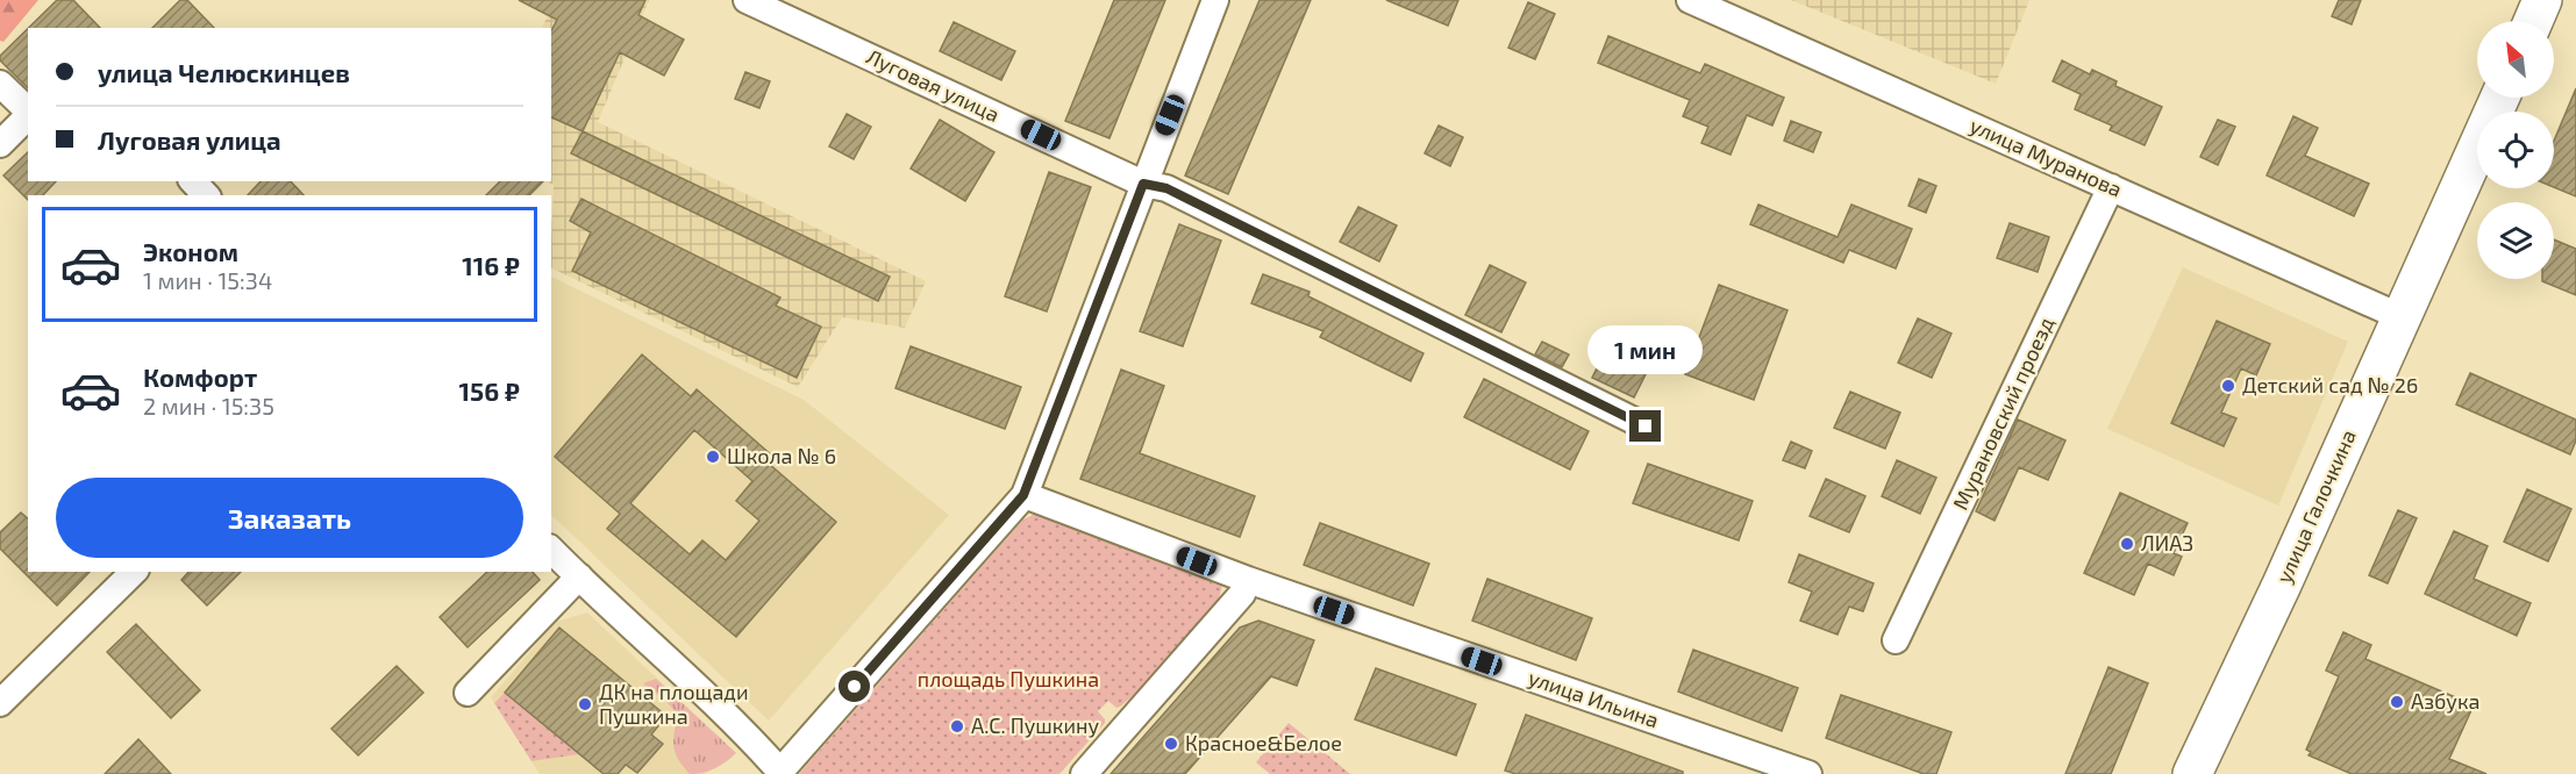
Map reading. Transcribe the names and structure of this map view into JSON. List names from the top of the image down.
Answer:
{
  "streets": {
    "street": [
      "Луговая улица",
      "улица Муранова",
      "Мурановский проезд",
      "улица Галочкина",
      "улица Ильина"
    ]
  },
  "crossings": [
    ["улица Муранова", "Мурановский проезд"],
    ["улица Муранова", "улица Галочкина"]
  ],
  "parks": ["площадь Пушкина"],
  "places": [
    "Детский сад № 26",
    "Школа № 6",
    "ЛИАЗ",
    "Азбука",
    "ДК на площади Пушкина",
    "А.С. Пушкину",
    "Красное&Белое"
  ],
  "north": "top left",
  "page": {
    "banner": ["улица Челюскинцев", "Луговая улица"],
    "list": [
      {
        "name": "Эконом",
        "note": "1 мин · 15:34",
        "value": "116 ₽"
      },
      {
        "name": "Комфорт",
        "note": "2 мин · 15:35",
        "value": "156 ₽"
      }
    ],
    "bubble": "1 мин",
    "buttons": "Заказать"
  }
}
